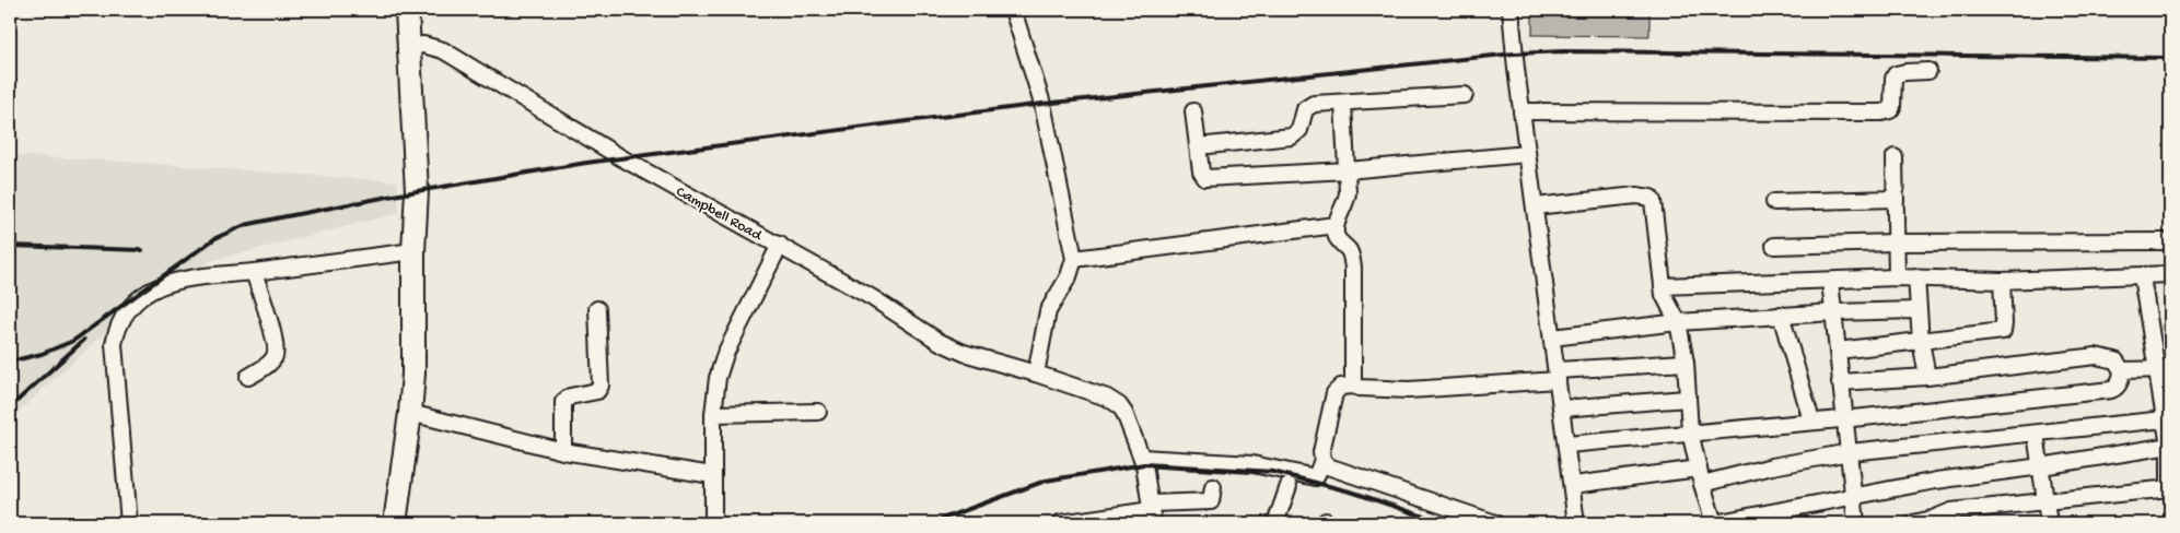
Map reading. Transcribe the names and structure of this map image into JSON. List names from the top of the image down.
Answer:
{
  "streets": {
    "street": ["Campbell Road"]
  }
}
